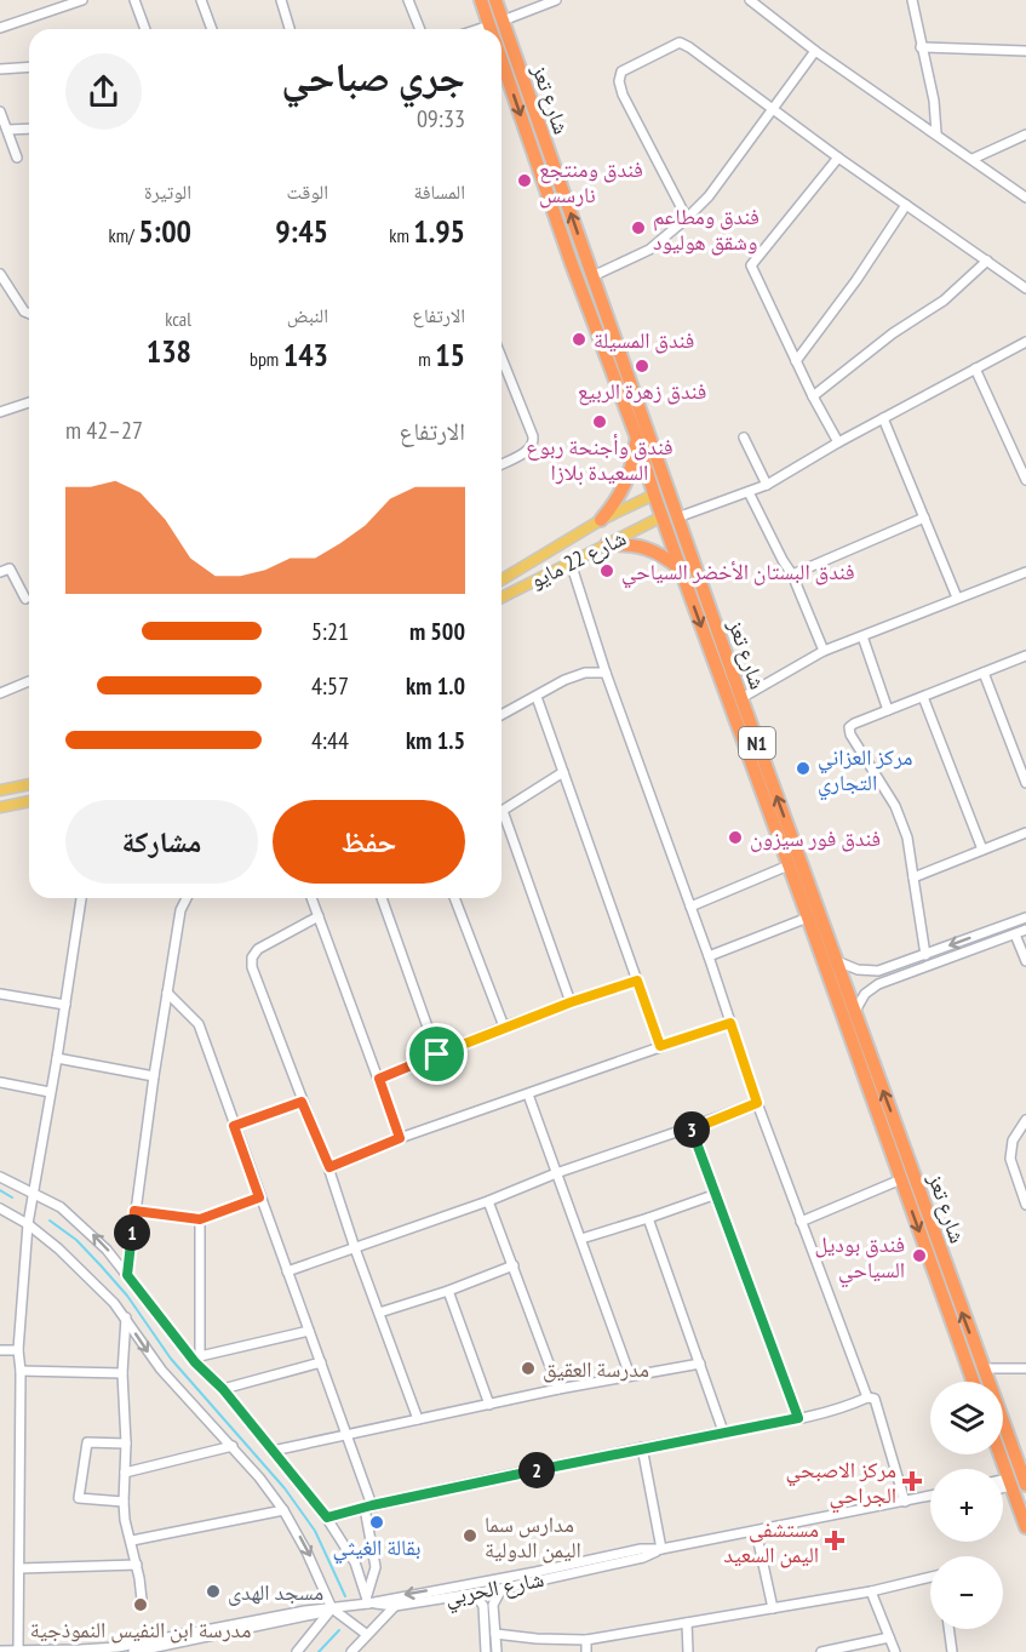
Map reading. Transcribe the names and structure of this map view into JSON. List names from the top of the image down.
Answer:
{
  "streets": {
    "highway": ["شارع تعز", "N1"],
    "main road": ["شارع 22 مايو"],
    "street": ["شارع الحربي"]
  },
  "crossings": [
    ["شارع تعز", "شارع 22 مايو"]
  ],
  "places": {
    "other": [
      "فندق ومنتجع نارسس",
      "فندق ومطاعم وشقق هوليود",
      "فندق المسيلة",
      "فندق زهرة الربيع",
      "فندق وأجنحة ربوع السعيدة بلازا",
      "فندق البستان الأخضر السياحي",
      "مركز العزاني التجاري",
      "فندق فور سيزون",
      "فندق بوديل السياحي",
      "مدرسة العقيق",
      "بقالة الغيثي",
      "مدارس سما اليمن الدولية",
      "مسجد الهدى",
      "مدرسة ابن النفيس النموذجية"
    ],
    "health": ["مركز الاصبحي الجراحي", "مستشفى اليمن السعيد"]
  },
  "page": {
    "heading": ["جري صباحي", "09:33"],
    "stats": [
      ["المسافة", "1.95 km"],
      ["الوقت", "9:45"],
      ["الوتيرة", "5:00 /km"],
      ["الارتفاع", "15 m"],
      ["النبض", "143 bpm"],
      ["kcal", "138"]
    ],
    "chart": ["الارتفاع", "27–42 m"],
    "list": [
      {
        "name": "500 m",
        "note": "5:21"
      },
      {
        "name": "1.0 km",
        "note": "4:57"
      },
      {
        "name": "1.5 km",
        "note": "4:44"
      }
    ],
    "buttons": ["حفظ", "مشاركة"],
    "pins": ["3", "1", "2"],
    "map_buttons": ["+", "−"]
  }
}
